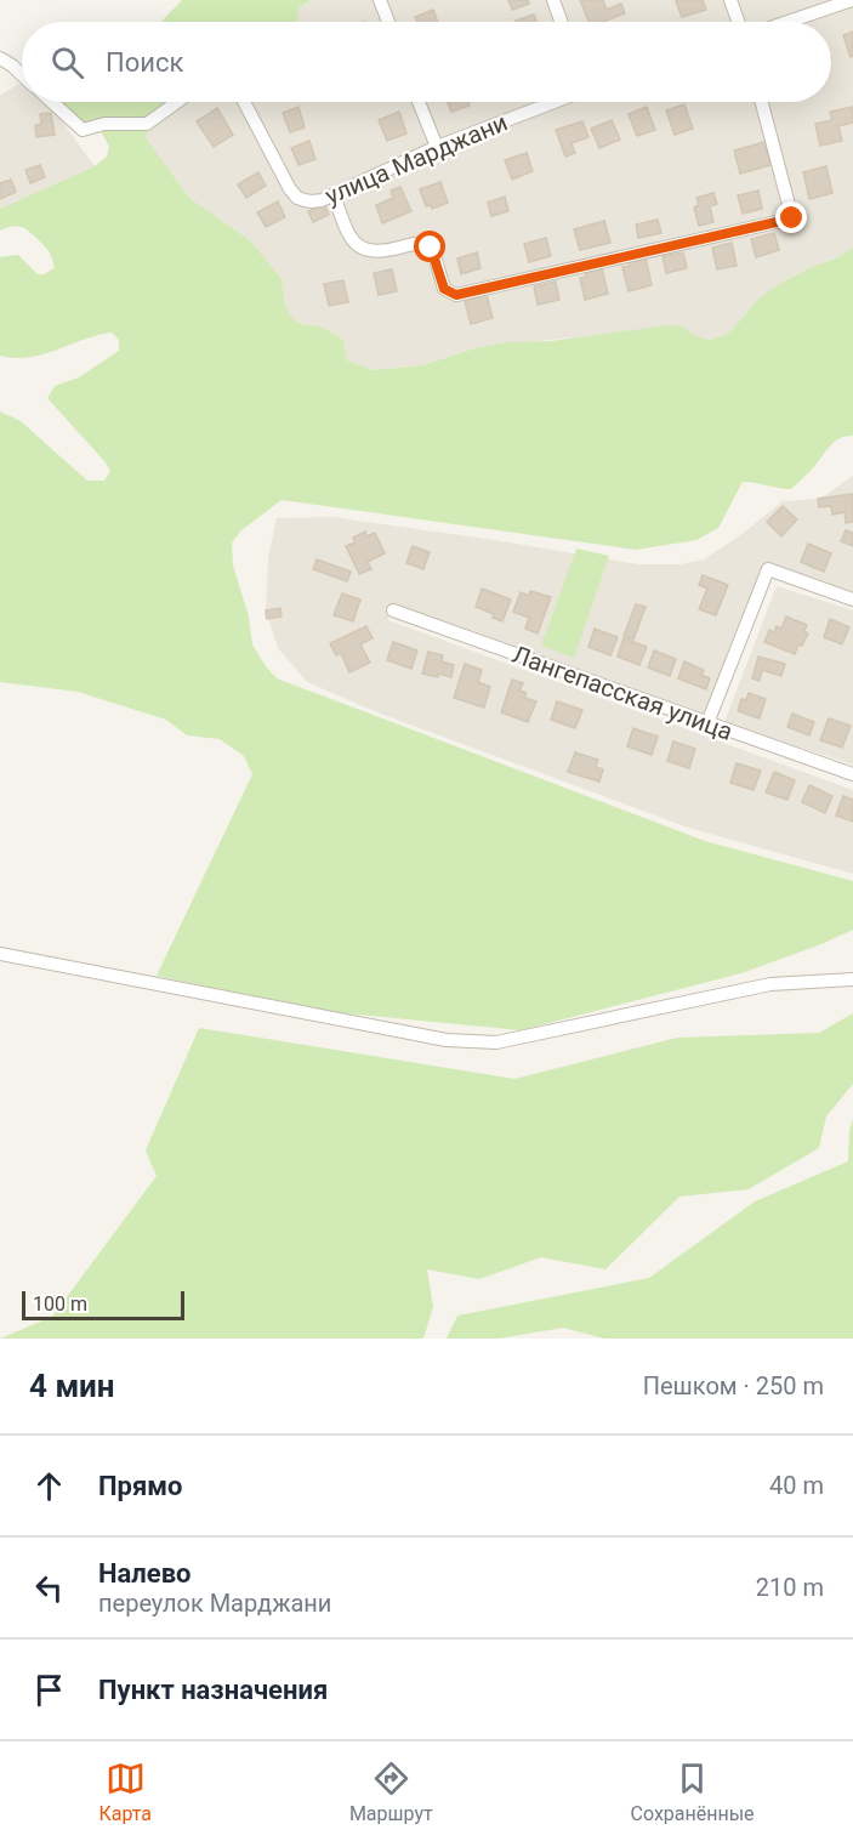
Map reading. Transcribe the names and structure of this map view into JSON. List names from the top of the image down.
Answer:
{
  "streets": {
    "street": ["улица Марджани", "Лангепасская улица"]
  },
  "scale_bar": "100 m",
  "page": {
    "search": "Поиск",
    "scale": "100 m",
    "heading": ["4 мин", "Пешком · 250 m"],
    "list": [
      ["Прямо", "40 m"],
      ["Налево", "переулок Марджани", "210 m"],
      "Пункт назначения"
    ],
    "nav": ["Карта", "Маршрут", "Сохранённые"]
  }
}
